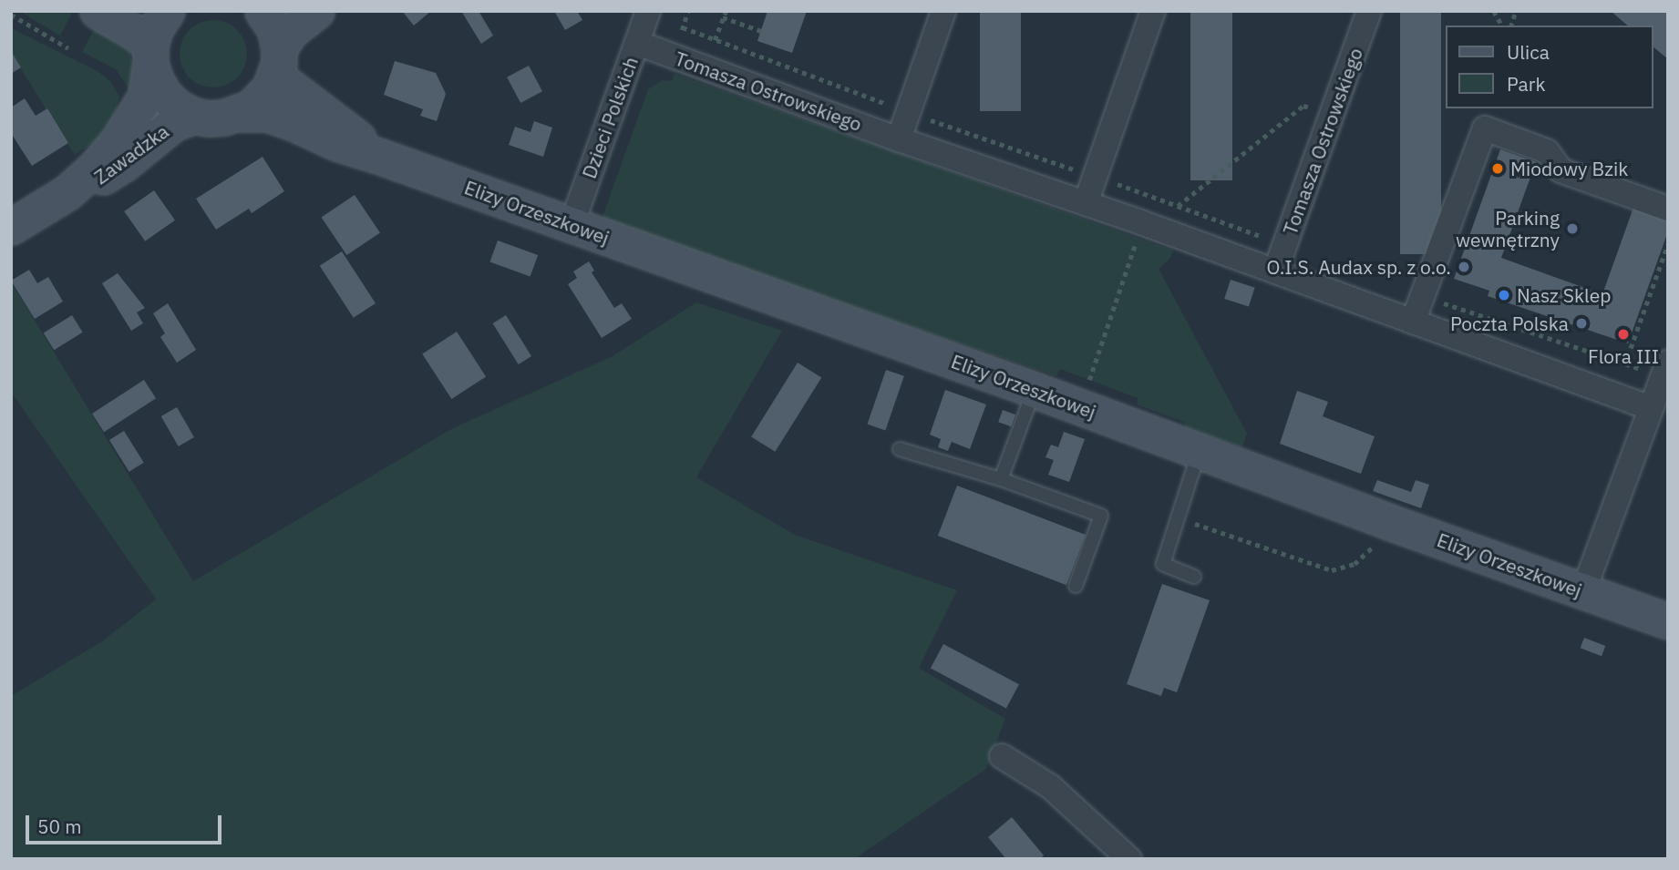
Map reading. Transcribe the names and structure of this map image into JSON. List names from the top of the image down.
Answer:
{
  "streets": {
    "street": [
      "Tomasza Ostrowskiego",
      "Dzieci Polskich",
      "Zawadzka",
      "Elizy Orzeszkowej"
    ]
  },
  "crossings": [
    ["Tomasza Ostrowskiego", "Dzieci Polskich"],
    ["Dzieci Polskich", "Elizy Orzeszkowej"],
    ["Zawadzka", "Elizy Orzeszkowej"]
  ],
  "places": [
    "Miodowy Bzik",
    "Parking wewnętrzny",
    "O.I.S. Audax sp. z o.o.",
    "Nasz Sklep",
    "Poczta Polska",
    "Flora III"
  ],
  "legend": ["Ulica", "Park"],
  "scale_bar": "50 m"
}
